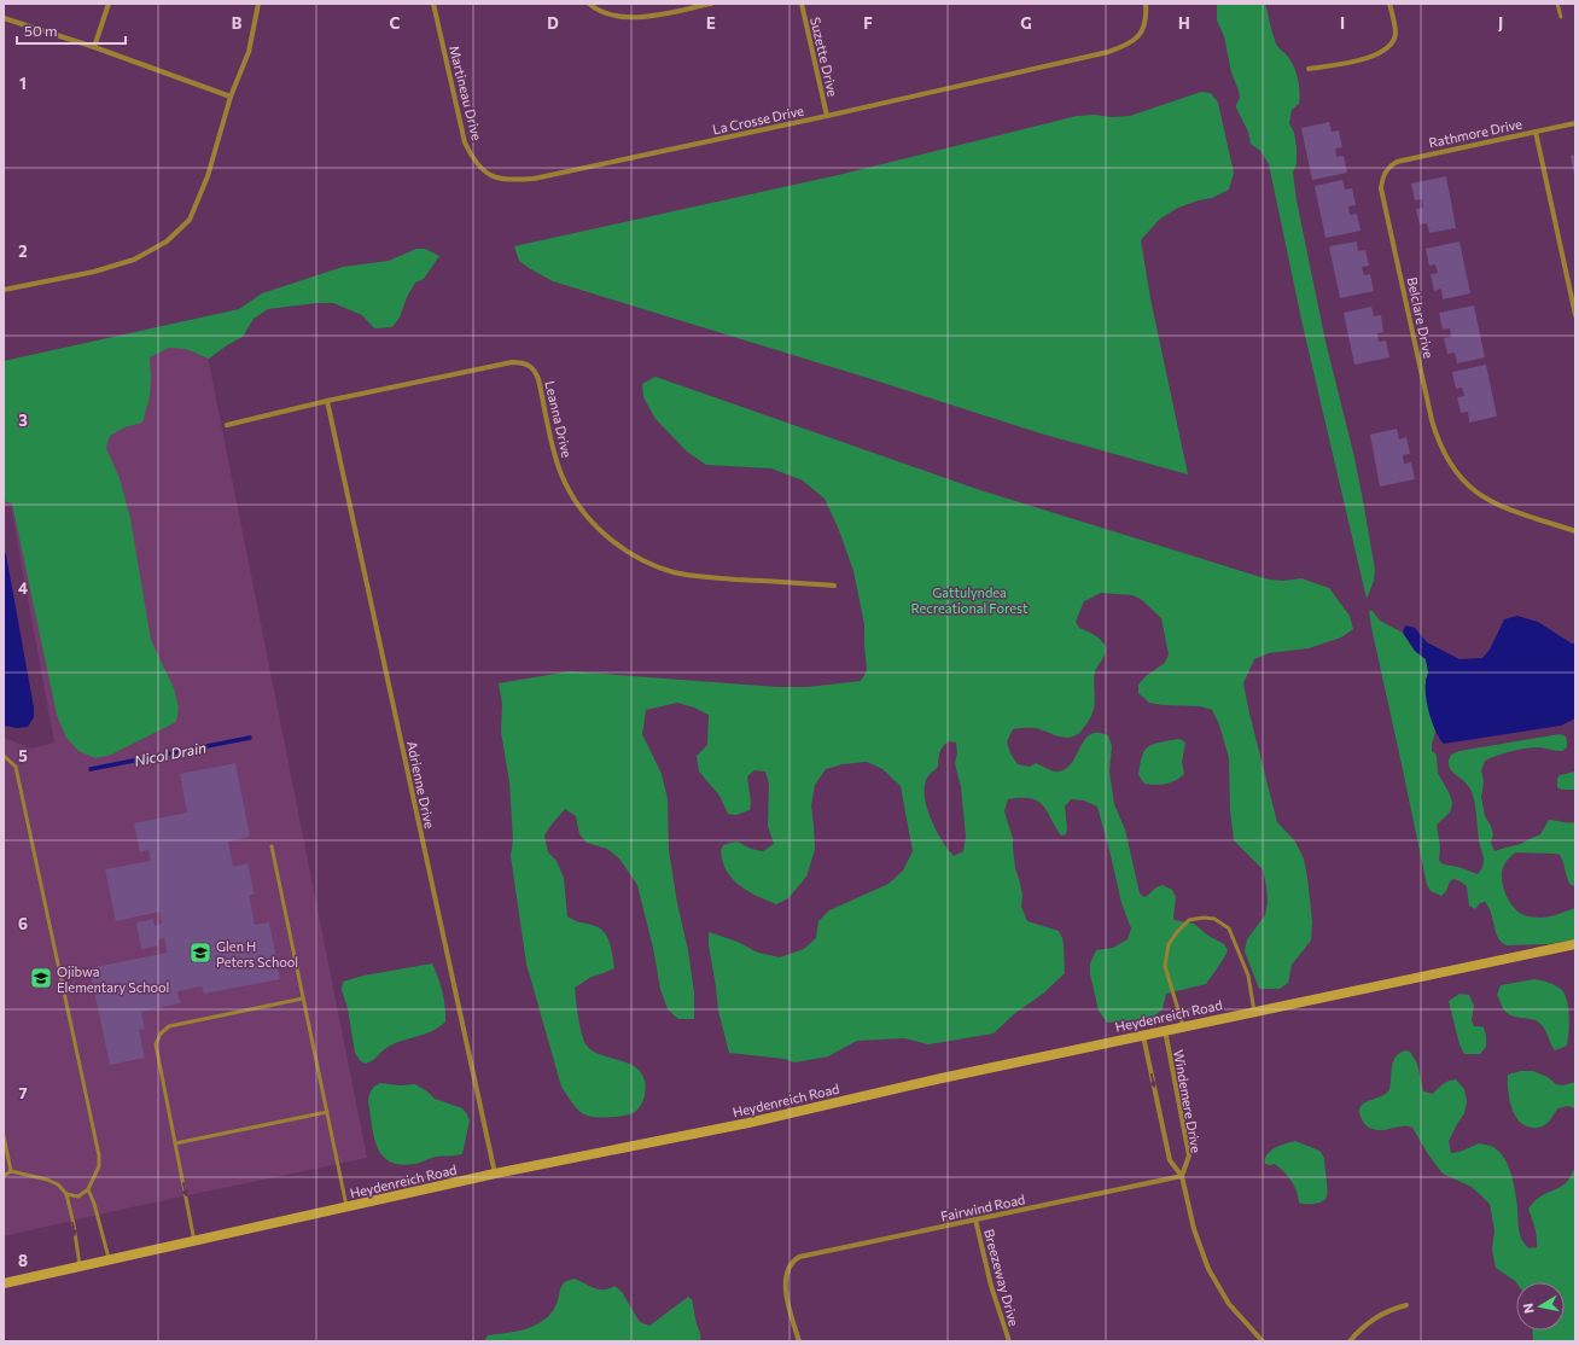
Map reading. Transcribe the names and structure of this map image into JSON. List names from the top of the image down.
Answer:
{
  "streets": {
    "street": [
      "Suzette Drive",
      "Martineau Drive",
      "La Crosse Drive",
      "Rathmore Drive",
      "Belclare Drive",
      "Leanna Drive",
      "Adrienne Drive",
      "Heydenreich Road",
      "Windemere Drive",
      "Fairwind Road",
      "Breezeway Drive"
    ]
  },
  "crossings": [
    ["Suzette Drive", "La Crosse Drive"],
    ["Martineau Drive", "La Crosse Drive"],
    ["Rathmore Drive", "Belclare Drive"],
    ["Leanna Drive", "Adrienne Drive"],
    ["Adrienne Drive", "Heydenreich Road"],
    ["Heydenreich Road", "Windemere Drive"],
    ["Windemere Drive", "Fairwind Road"],
    ["Fairwind Road", "Breezeway Drive"]
  ],
  "water": ["Nicol Drain"],
  "parks": ["Gattulyndea Recreational Forest"],
  "places": {
    "school or university": ["Glen H Peters School", "Ojibwa Elementary School"]
  },
  "scale_bar": "50 m",
  "north": "left",
  "grid": {
    "columns": [
      "B",
      "C",
      "D",
      "E",
      "F",
      "G",
      "H",
      "I",
      "J"
    ],
    "rows": [
      "1",
      "2",
      "3",
      "4",
      "5",
      "6",
      "7",
      "8"
    ]
  }
}
